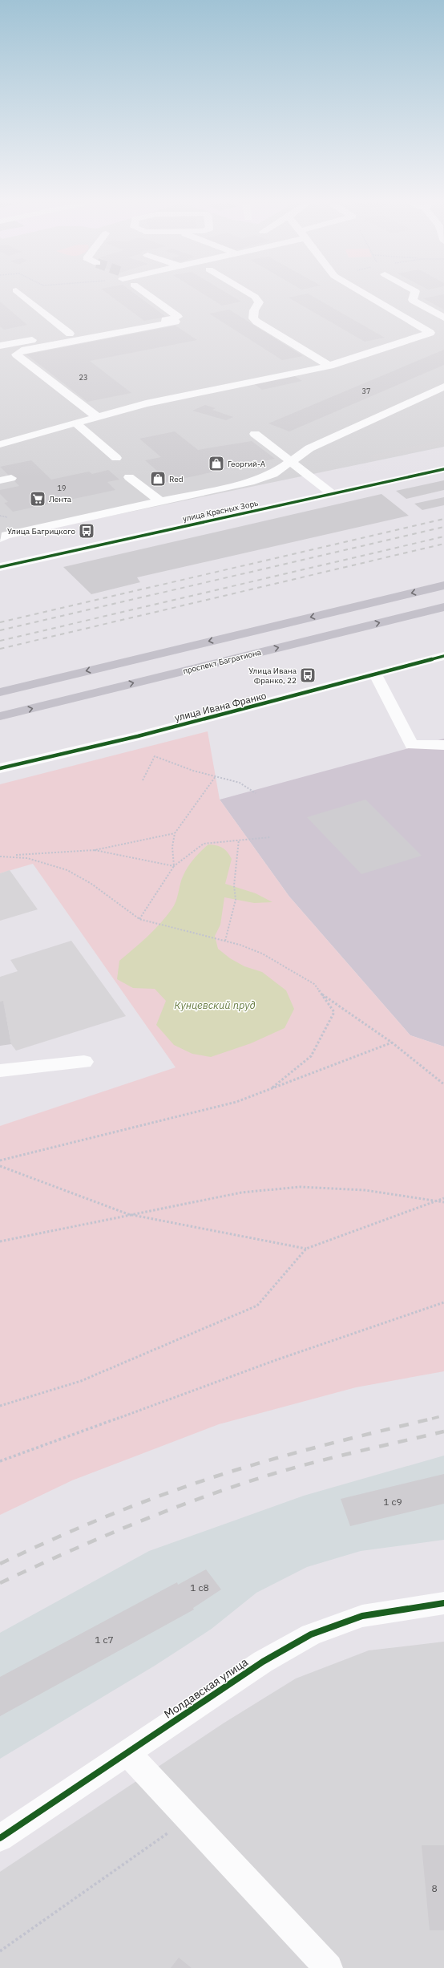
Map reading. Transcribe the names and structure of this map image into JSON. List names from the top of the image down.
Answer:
{
  "streets": {
    "main road": ["проспект Багратиона"],
    "street": ["улица Красных Зорь", "улица Ивана Франко", "Молдавская улица"]
  },
  "water": ["Кунцевский пруд"],
  "places": {
    "shop": ["Георгий-А", "Red"],
    "supermarket": ["Лента"],
    "bus stop": ["Улица Багрицкого", "Улица Ивана Франко, 22"]
  },
  "house_numbers": [
    "23",
    "37",
    "19",
    "1 с9",
    "1 с8",
    "1 с7",
    "8"
  ]
}
